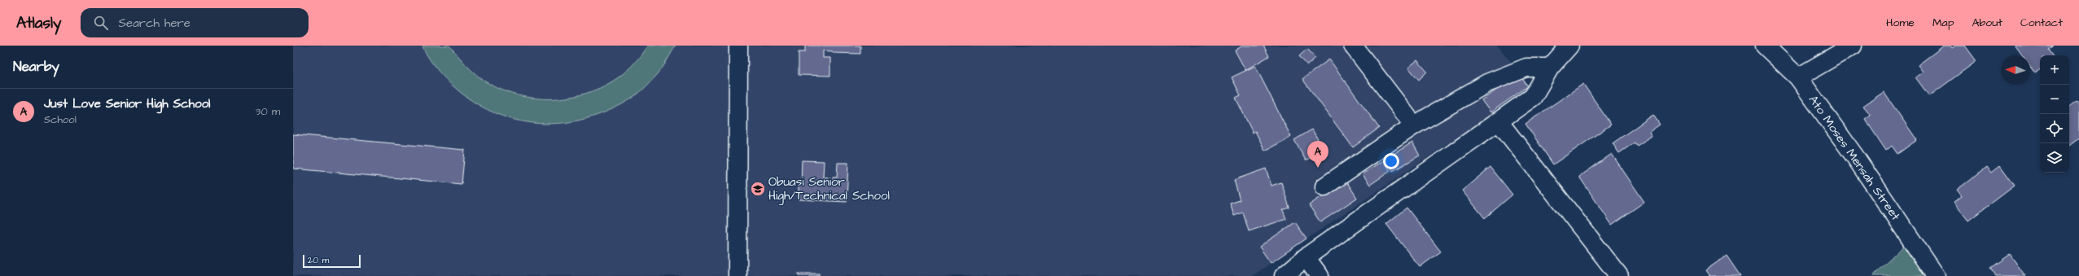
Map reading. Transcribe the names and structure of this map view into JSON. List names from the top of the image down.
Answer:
{
  "streets": {
    "street": ["Ato Moses Mensah Street"]
  },
  "places": {
    "school or university": ["Obuasi Senior High/Technical School"]
  },
  "scale_bar": "20 m",
  "north": "left",
  "page": {
    "header": "Atlasly",
    "search": "Search here",
    "nav": [
      "Home",
      "Map",
      "About",
      "Contact"
    ],
    "heading": "Nearby",
    "map_buttons": ["+", "−"],
    "list": [
      {
        "mark": "A",
        "name": "Just Love Senior High School",
        "note": "School",
        "value": "30 m"
      }
    ],
    "pins": "A",
    "scale": "20 m"
  }
}
